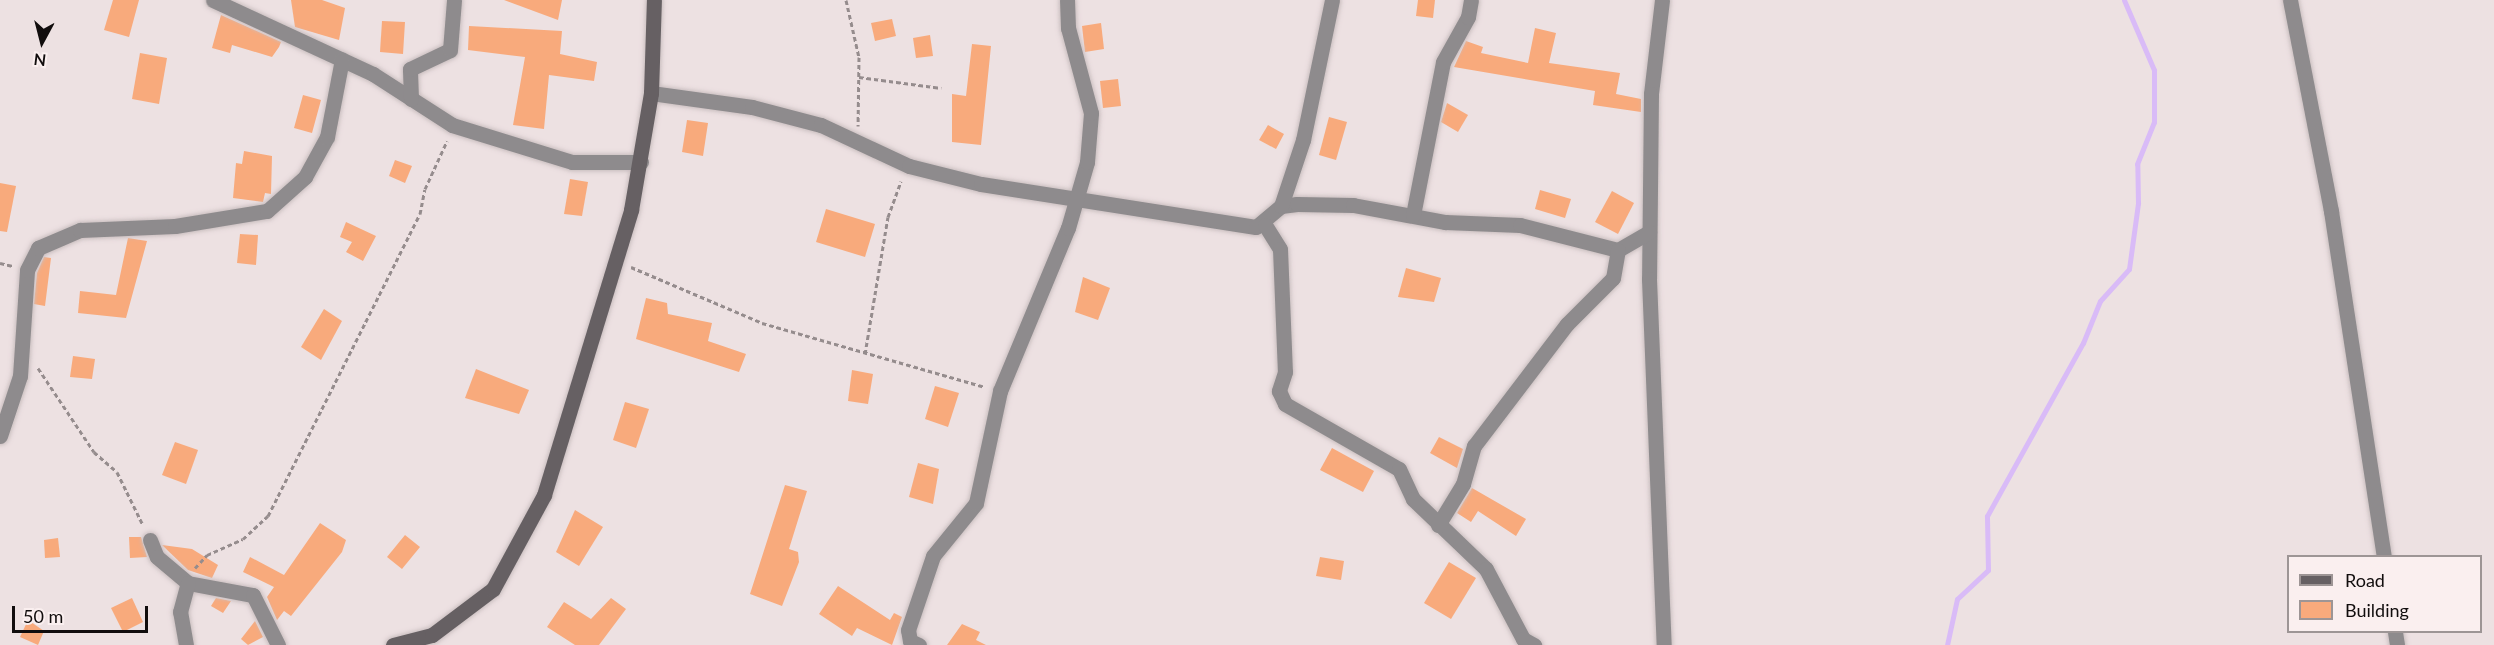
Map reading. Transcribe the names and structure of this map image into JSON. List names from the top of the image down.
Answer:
{
  "legend": ["Road", "Building"],
  "scale_bar": "50 m",
  "north": "bottom"
}
